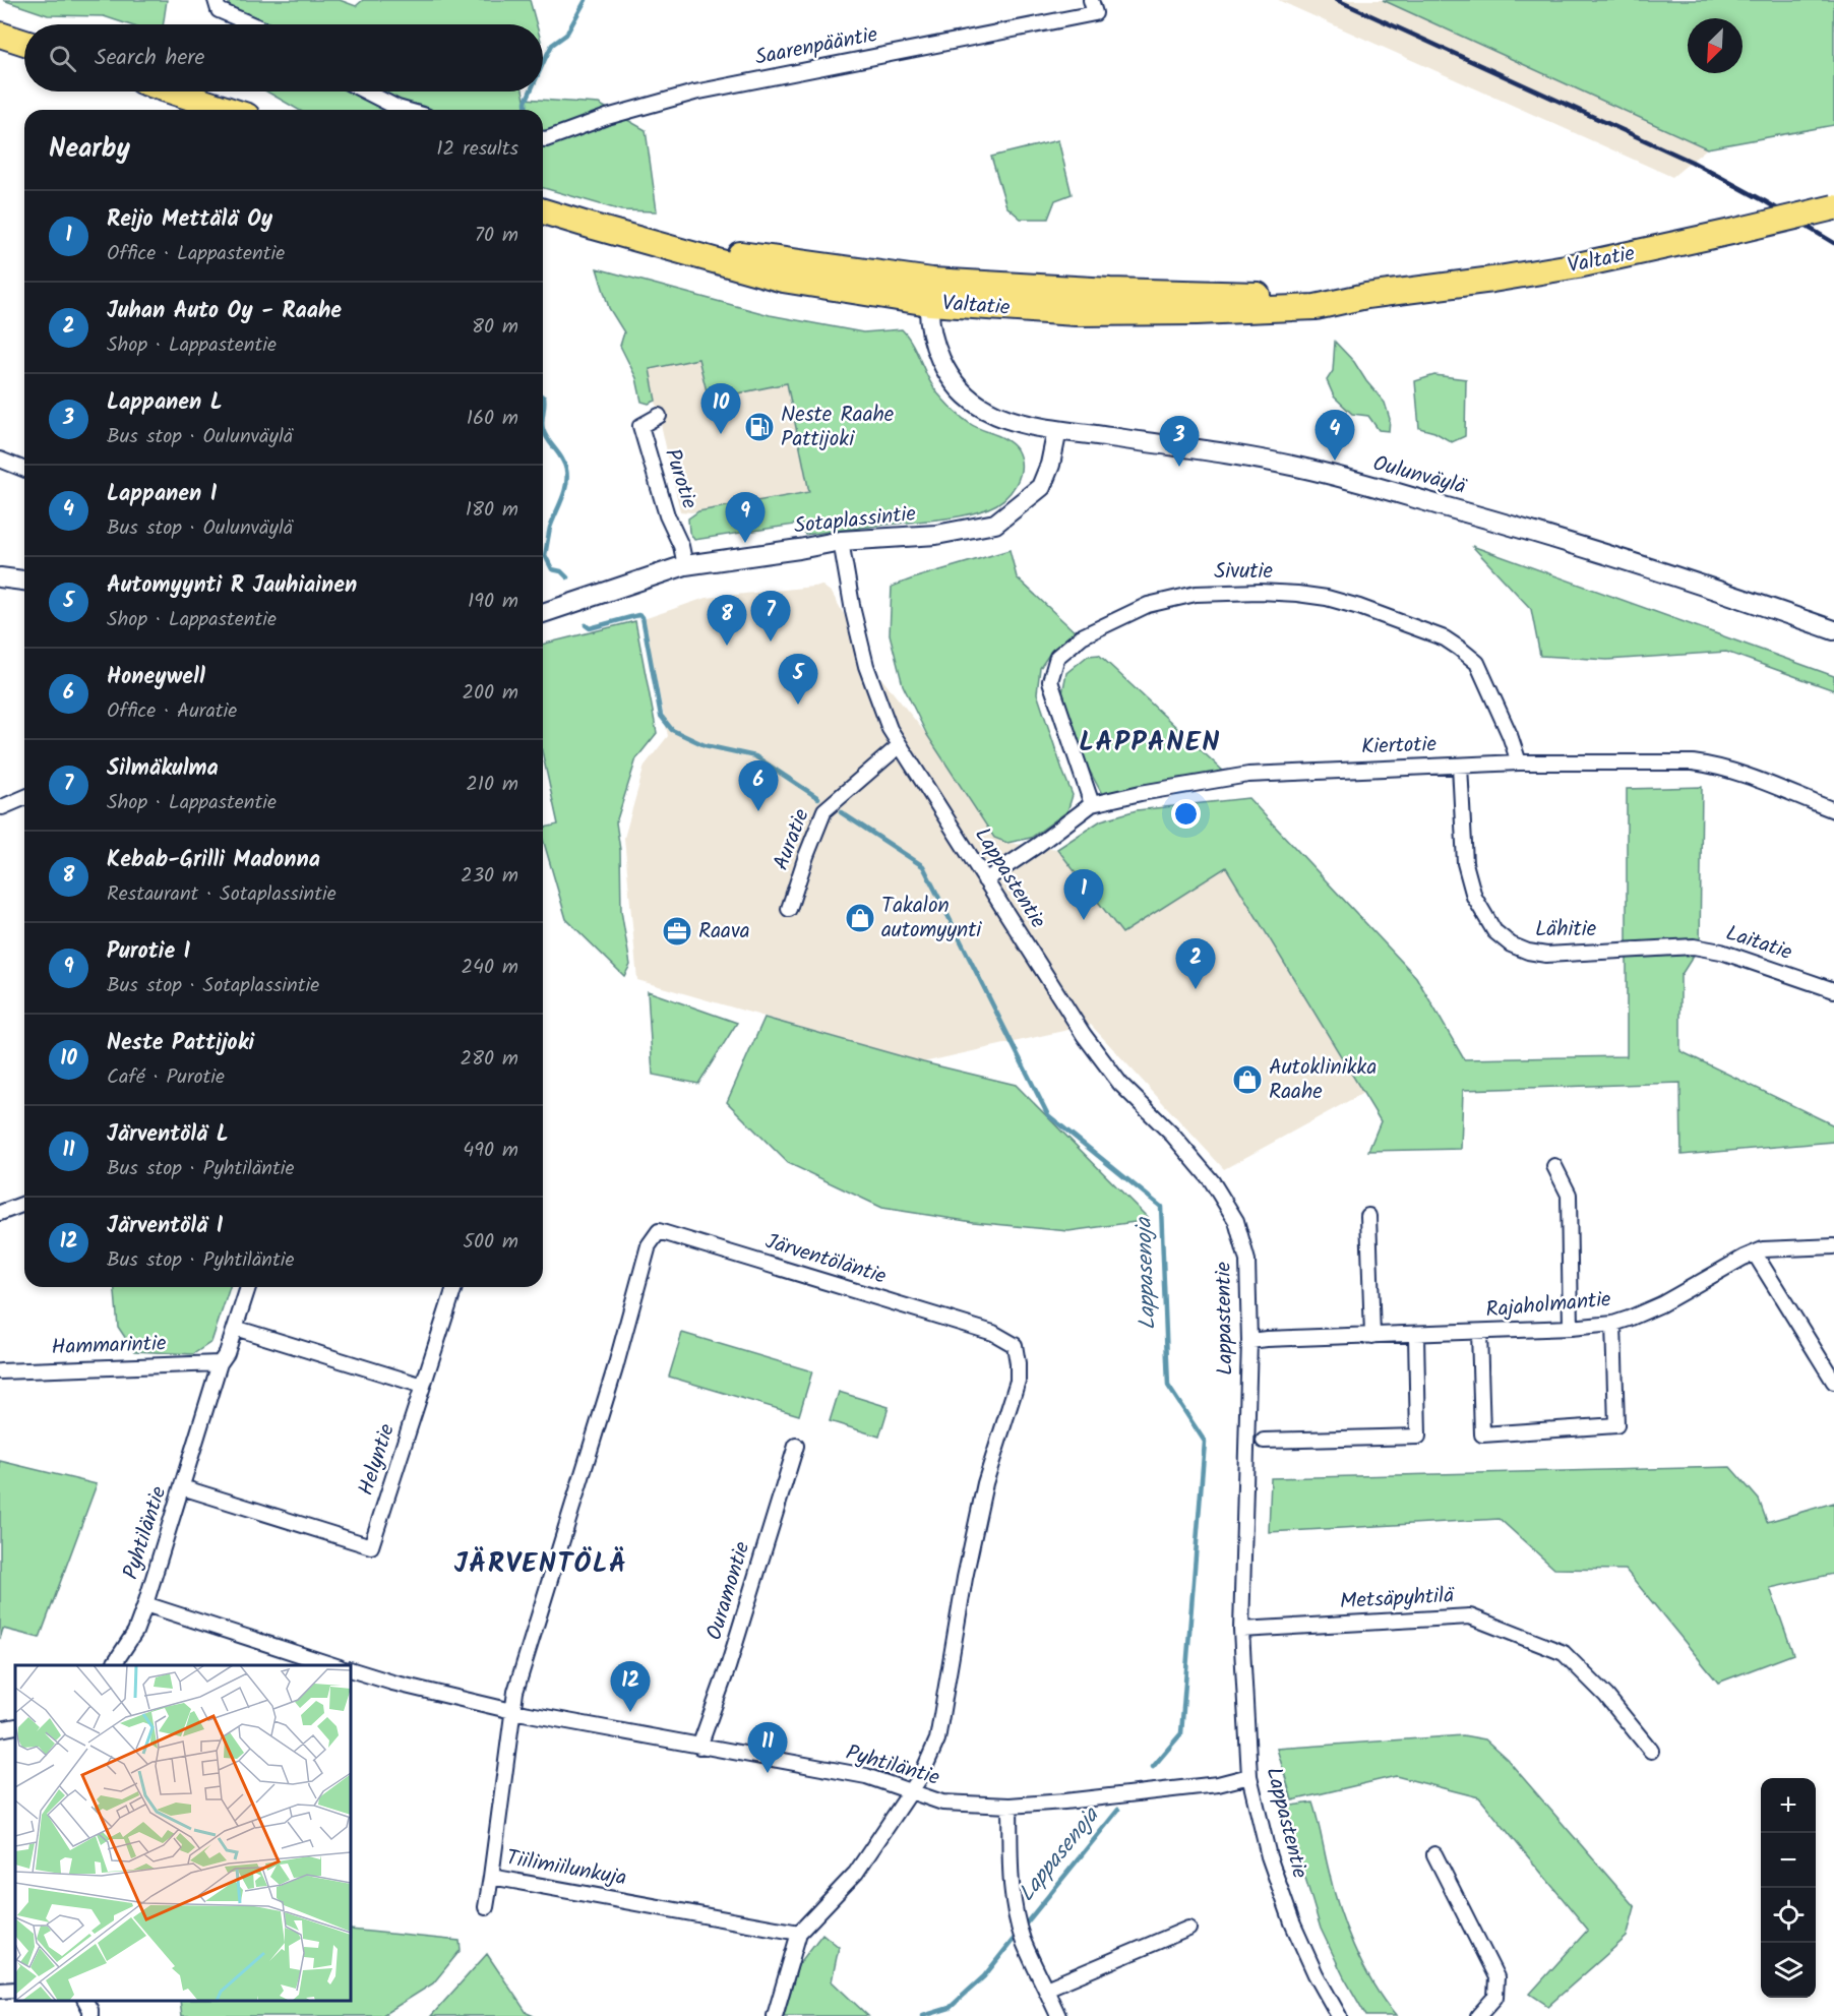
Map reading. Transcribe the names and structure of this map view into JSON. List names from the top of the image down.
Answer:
{
  "streets": {
    "highway": ["Valtatie"],
    "main road": ["Oulunväylä", "Sotaplassintie"],
    "street": [
      "Saarenpääntie",
      "Purotie",
      "Sivutie",
      "Kiertotie",
      "Auratie",
      "Lappastentie",
      "Lähitie",
      "Laitatie",
      "Järventöläntie",
      "Rajaholmantie",
      "Hammarintie",
      "Helyntie",
      "Pyhtiläntie",
      "Ouramontie",
      "Metsäpyhtilä",
      "Tiilimiilunkuja"
    ]
  },
  "crossings": [
    ["Valtatie", "Oulunväylä"],
    ["Oulunväylä", "Sotaplassintie"],
    ["Purotie", "Sotaplassintie"],
    ["Sotaplassintie", "Lappastentie"],
    ["Sivutie", "Kiertotie"],
    ["Kiertotie", "Lappastentie"],
    ["Kiertotie", "Lähitie"],
    ["Auratie", "Lappastentie"],
    ["Lappastentie", "Rajaholmantie"],
    ["Lappastentie", "Pyhtiläntie"],
    ["Lappastentie", "Metsäpyhtilä"],
    ["Lähitie", "Laitatie"],
    ["Järventöläntie", "Pyhtiläntie"],
    ["Järventöläntie", "Tiilimiilunkuja"],
    ["Hammarintie", "Pyhtiläntie"],
    ["Helyntie", "Pyhtiläntie"],
    ["Pyhtiläntie", "Ouramontie"],
    ["Pyhtiläntie", "Tiilimiilunkuja"]
  ],
  "districts": ["LAPPANEN", "JÄRVENTÖLÄ"],
  "water": ["Lappasenoja"],
  "places": {
    "fuel station": ["Neste Raahe Pattijoki"],
    "shop": ["Takalon automyynti", "Autoklinikka Raahe"],
    "office": ["Raava"]
  },
  "north": "bottom left",
  "page": {
    "search": "Search here",
    "heading": ["Nearby", "12 results"],
    "list": [
      {
        "mark": "1",
        "name": "Reijo Mettälä Oy",
        "note": "Office · Lappastentie",
        "value": "70 m"
      },
      {
        "mark": "2",
        "name": "Juhan Auto Oy - Raahe",
        "note": "Shop · Lappastentie",
        "value": "80 m"
      },
      {
        "mark": "3",
        "name": "Lappanen L",
        "note": "Bus stop · Oulunväylä",
        "value": "160 m"
      },
      {
        "mark": "4",
        "name": "Lappanen I",
        "note": "Bus stop · Oulunväylä",
        "value": "180 m"
      },
      {
        "mark": "5",
        "name": "Automyynti R Jauhiainen",
        "note": "Shop · Lappastentie",
        "value": "190 m"
      },
      {
        "mark": "6",
        "name": "Honeywell",
        "note": "Office · Auratie",
        "value": "200 m"
      },
      {
        "mark": "7",
        "name": "Silmäkulma",
        "note": "Shop · Lappastentie",
        "value": "210 m"
      },
      {
        "mark": "8",
        "name": "Kebab-Grilli Madonna",
        "note": "Restaurant · Sotaplassintie",
        "value": "230 m"
      },
      {
        "mark": "9",
        "name": "Purotie I",
        "note": "Bus stop · Sotaplassintie",
        "value": "240 m"
      },
      {
        "mark": "10",
        "name": "Neste Pattijoki",
        "note": "Café · Purotie",
        "value": "280 m"
      },
      {
        "mark": "11",
        "name": "Järventölä L",
        "note": "Bus stop · Pyhtiläntie",
        "value": "490 m"
      },
      {
        "mark": "12",
        "name": "Järventölä I",
        "note": "Bus stop · Pyhtiläntie",
        "value": "500 m"
      }
    ],
    "pins": [
      "10",
      "4",
      "3",
      "9",
      "7",
      "8",
      "5",
      "6",
      "1",
      "2",
      "12",
      "11"
    ],
    "map_buttons": ["+", "−"]
  }
}
